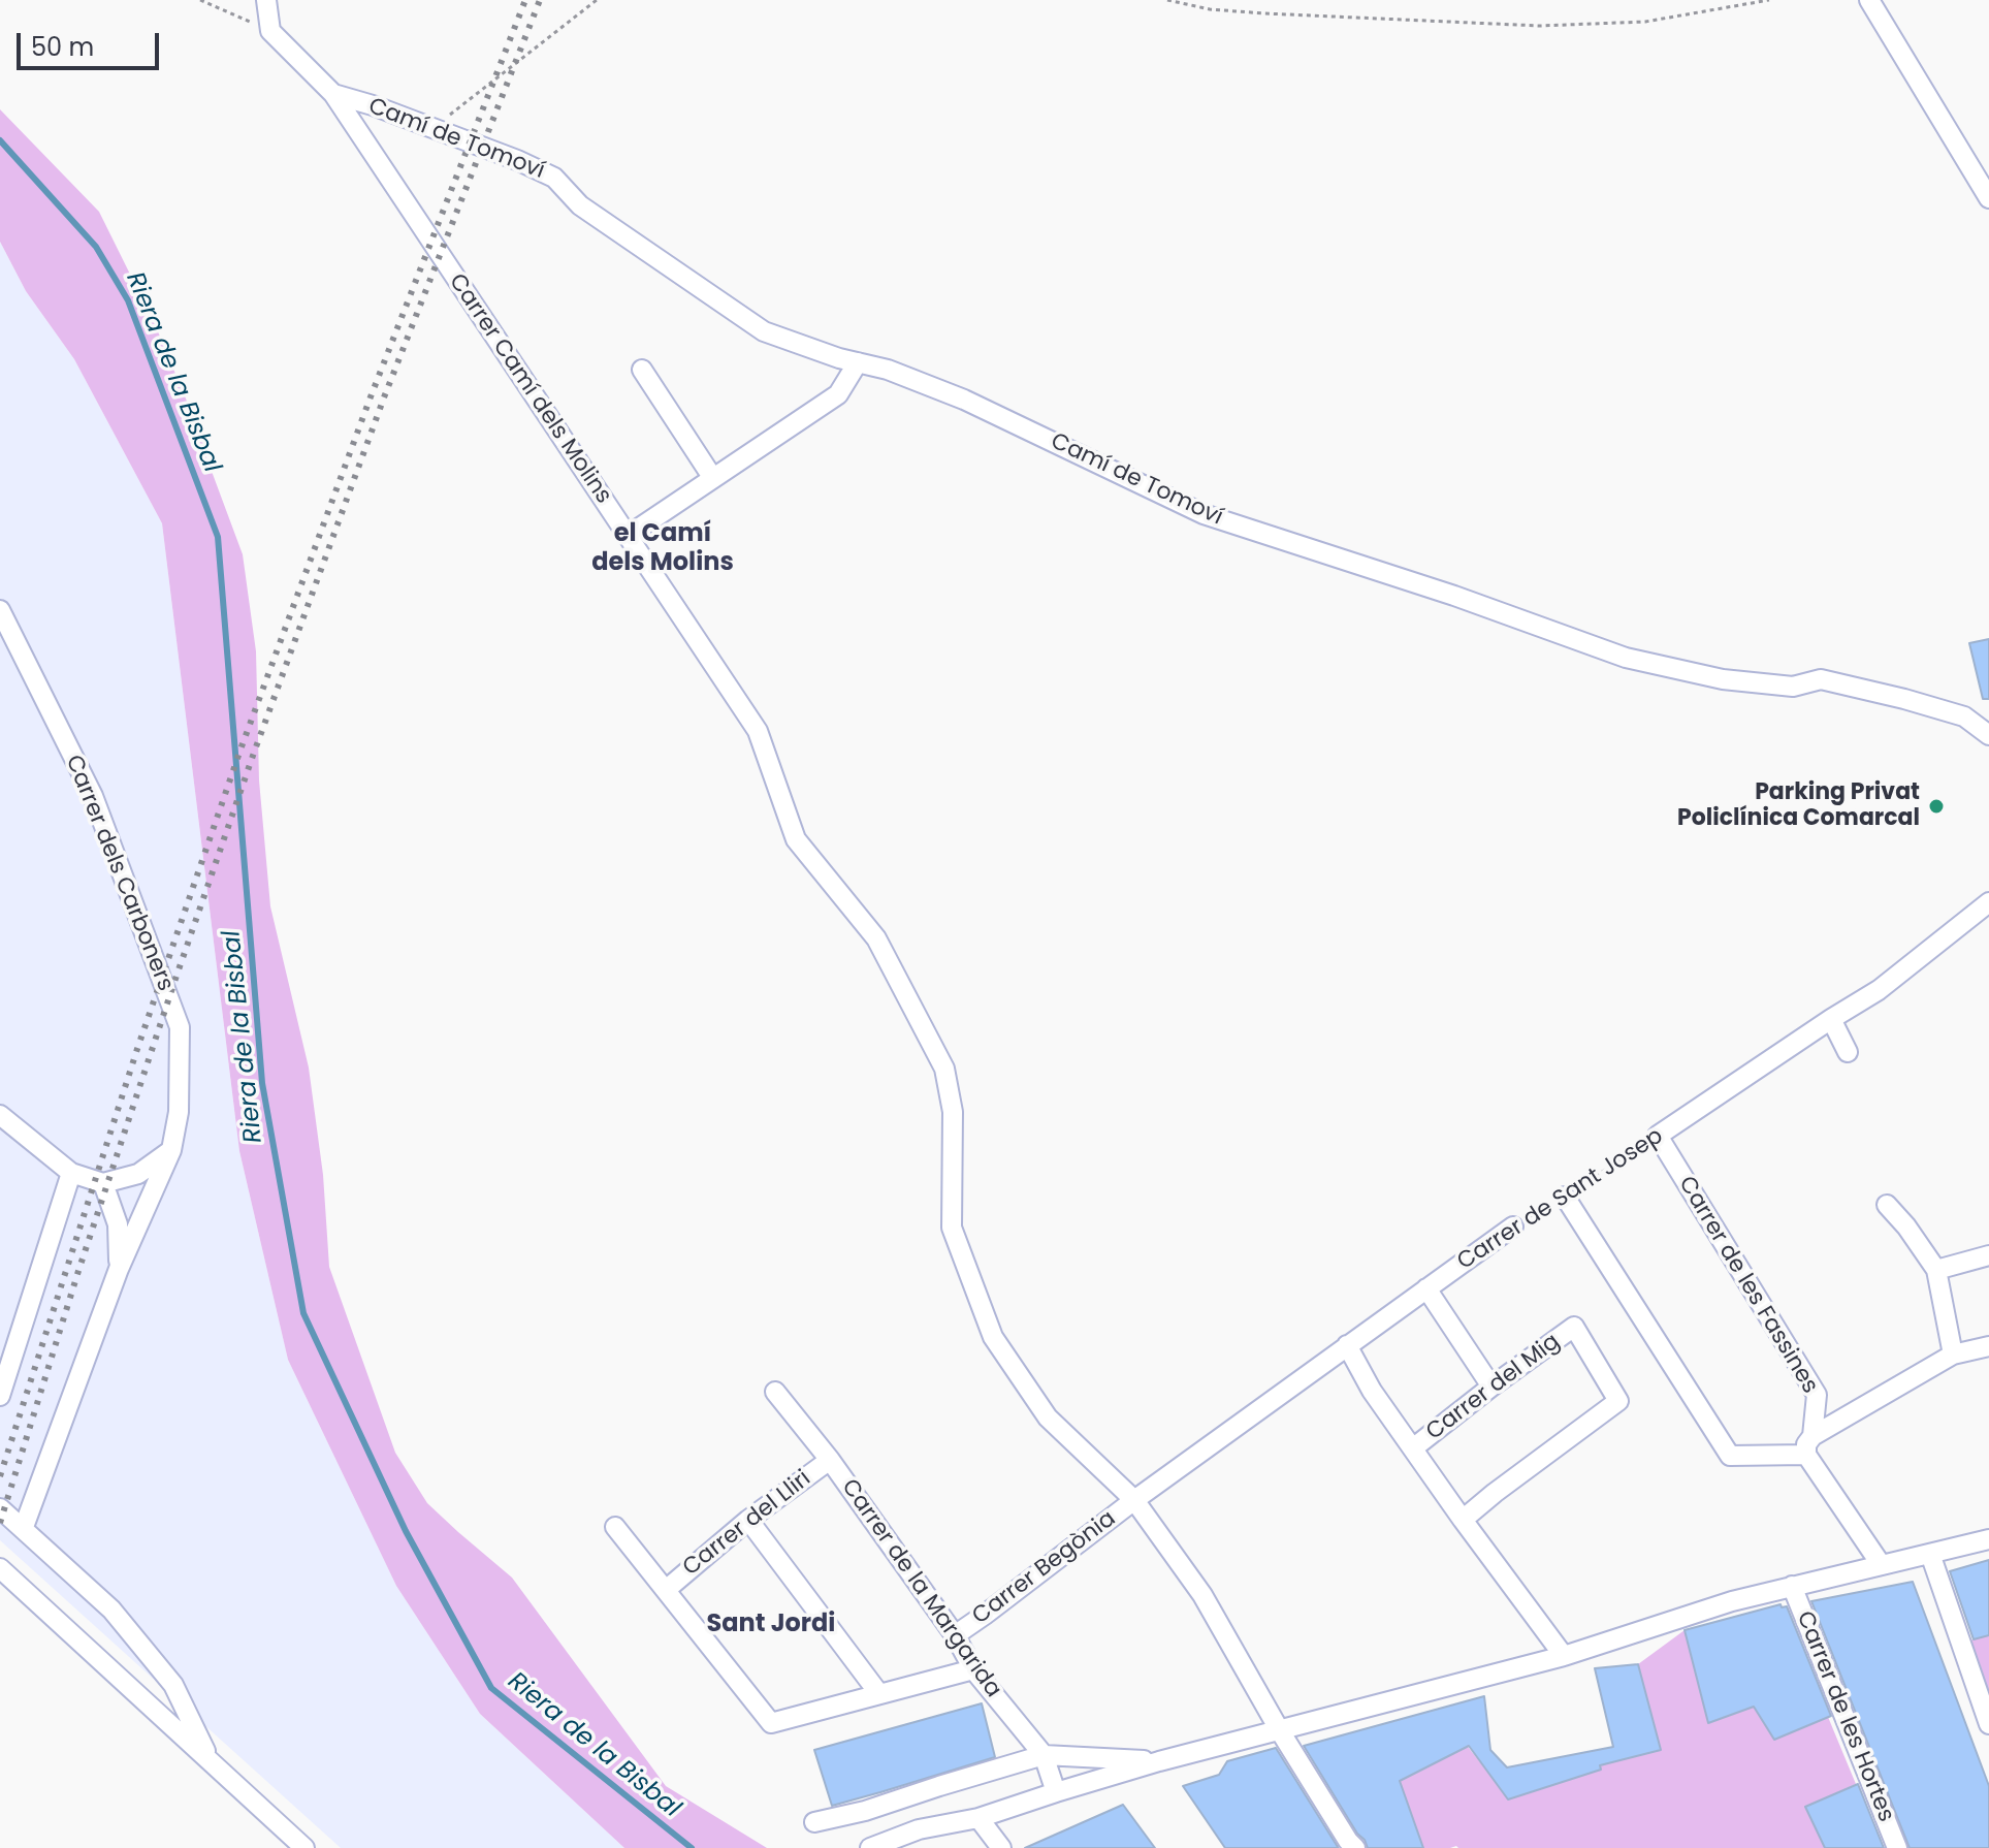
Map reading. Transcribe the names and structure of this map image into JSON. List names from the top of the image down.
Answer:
{
  "streets": {
    "street": [
      "Camí de Tomoví",
      "Carrer Camí dels Molins",
      "Carrer dels Carboners",
      "Carrer de Sant Josep",
      "Carrer de les Fassines",
      "Carrer del Mig",
      "Carrer del Lliri",
      "Carrer Begònia",
      "Carrer de la Margarida",
      "Carrer de les Hortes"
    ]
  },
  "crossings": [
    ["Camí de Tomoví", "Carrer Camí dels Molins"],
    ["Carrer Camí dels Molins", "Carrer de Sant Josep"],
    ["Carrer Camí dels Molins", "Carrer Begònia"],
    ["Carrer de Sant Josep", "Carrer de les Fassines"],
    ["Carrer de Sant Josep", "Carrer Begònia"],
    ["Carrer del Lliri", "Carrer de la Margarida"],
    ["Carrer Begònia", "Carrer de la Margarida"]
  ],
  "districts": ["el Camí dels Molins", "Sant Jordi"],
  "water": ["Riera de la Bisbal"],
  "places": ["Parking Privat Policlínica Comarcal"],
  "scale_bar": "50 m"
}
